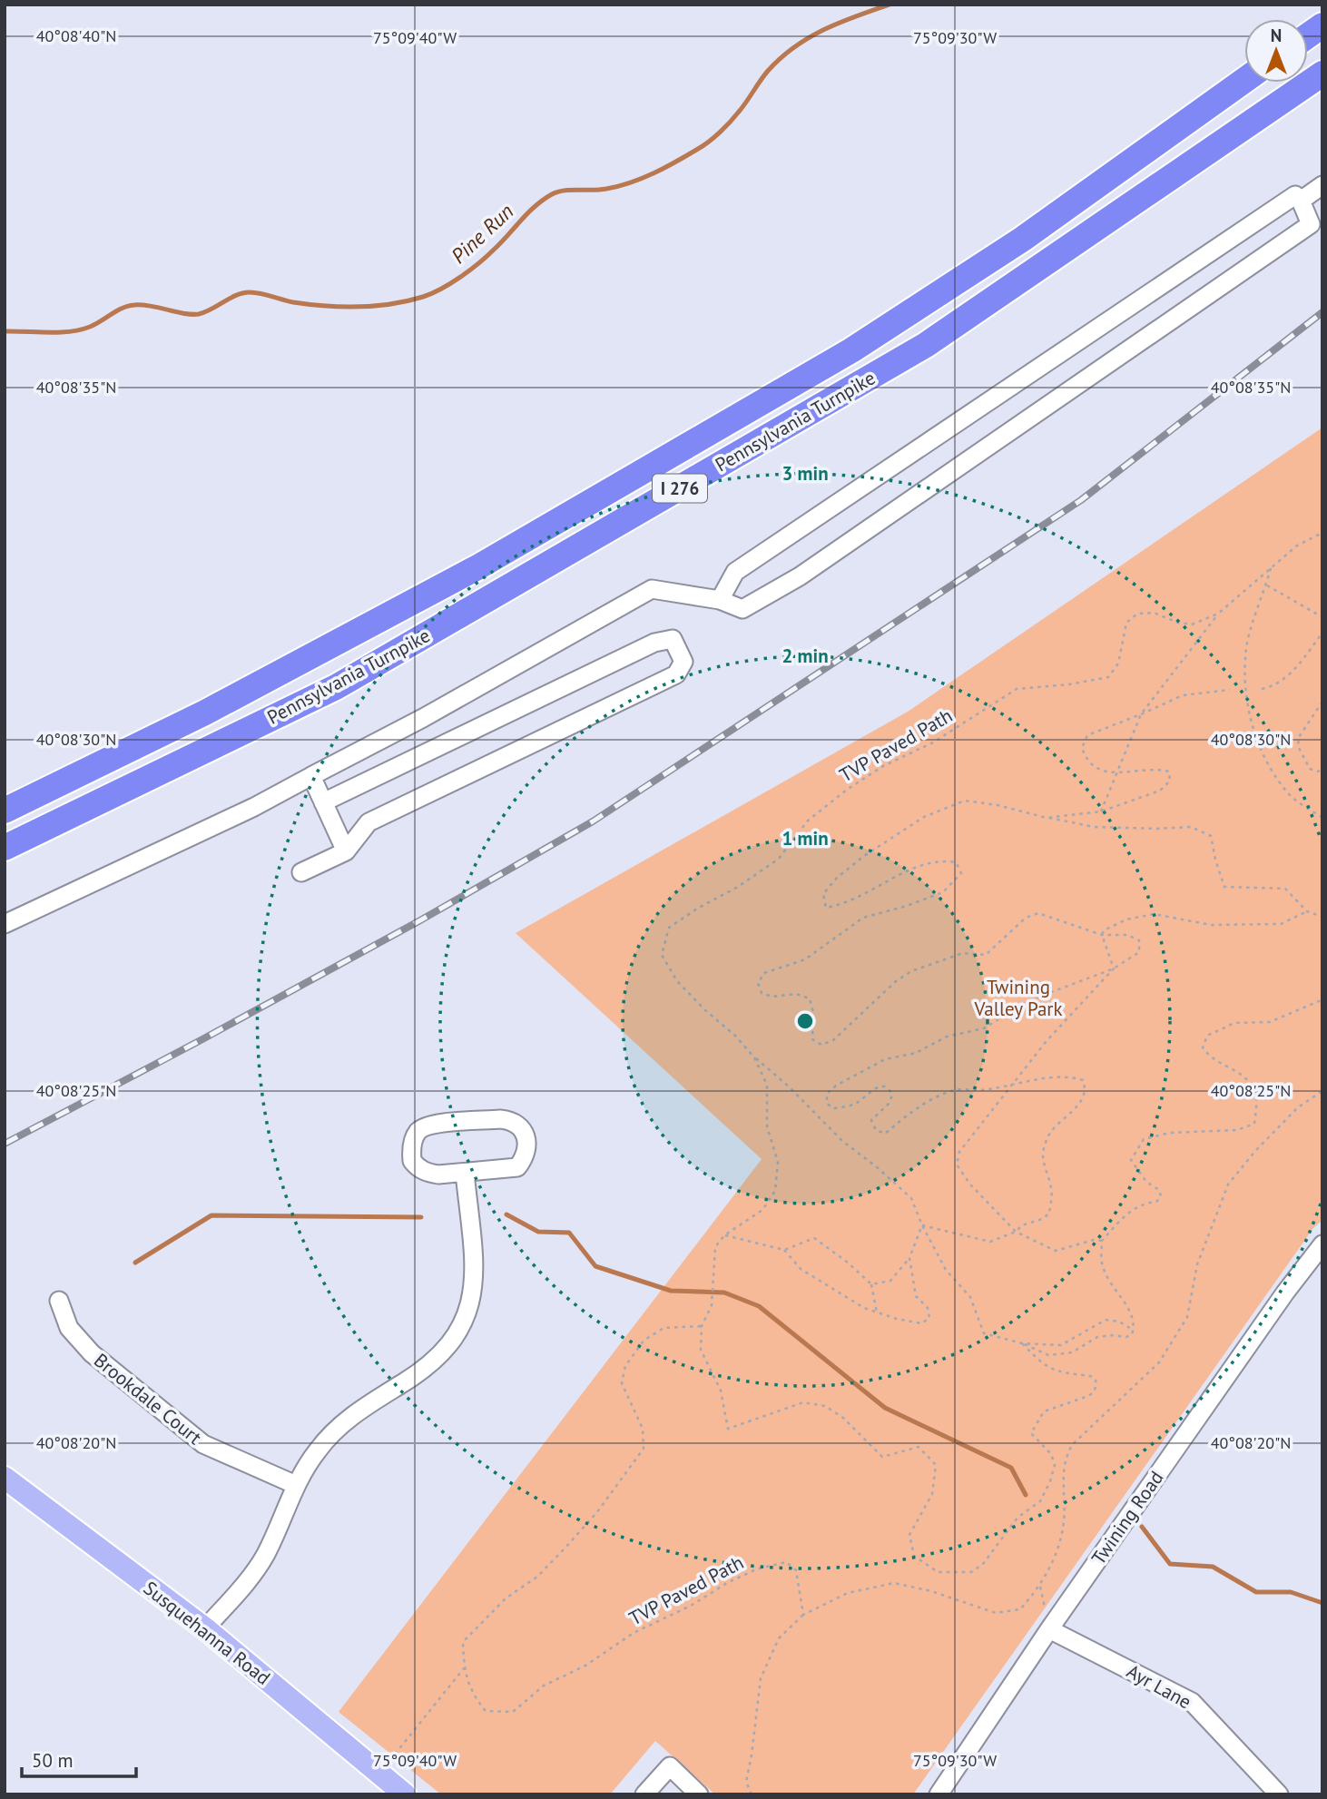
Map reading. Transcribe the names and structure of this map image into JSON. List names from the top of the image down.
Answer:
{
  "streets": {
    "highway": ["Pennsylvania Turnpike", "I 276"],
    "main road": ["Susquehanna Road"],
    "street": ["Brookdale Court", "Twining Road", "Ayr Lane"],
    "path": ["TVP Paved Path"]
  },
  "crossings": [
    ["Twining Road", "Ayr Lane"]
  ],
  "water": ["Pine Run"],
  "parks": ["Twining Valley Park"],
  "scale_bar": "50 m",
  "north": "top",
  "coordinates": [
    "40°08'40\"N",
    "75°09'40\"W",
    "75°09'30\"W",
    "40°08'35\"N",
    "40°08'30\"N",
    "40°08'25\"N",
    "40°08'20\"N"
  ],
  "rings": ["3 min", "2 min", "1 min"]
}
